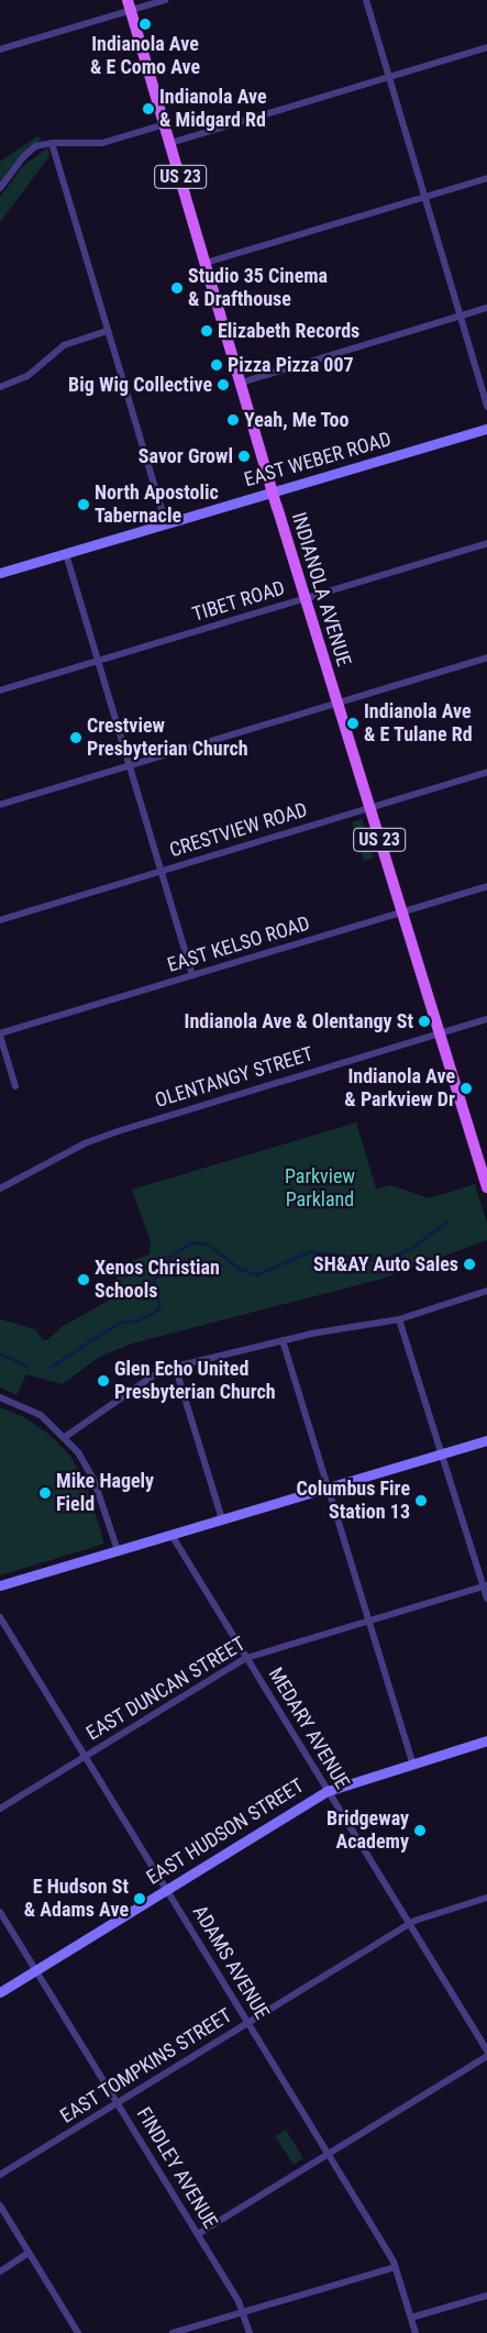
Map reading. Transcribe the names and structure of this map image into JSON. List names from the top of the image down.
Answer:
{
  "streets": {
    "main road": ["US 23", "INDIANOLA AVENUE"],
    "street": [
      "EAST WEBER ROAD",
      "TIBET ROAD",
      "CRESTVIEW ROAD",
      "EAST KELSO ROAD",
      "OLENTANGY STREET",
      "EAST DUNCAN STREET",
      "MEDARY AVENUE",
      "EAST HUDSON STREET",
      "ADAMS AVENUE",
      "EAST TOMPKINS STREET",
      "FINDLEY AVENUE"
    ]
  },
  "crossings": [
    ["EAST WEBER ROAD", "INDIANOLA AVENUE"],
    ["INDIANOLA AVENUE", "TIBET ROAD"],
    ["INDIANOLA AVENUE", "CRESTVIEW ROAD"],
    ["INDIANOLA AVENUE", "EAST KELSO ROAD"],
    ["INDIANOLA AVENUE", "OLENTANGY STREET"],
    ["EAST DUNCAN STREET", "MEDARY AVENUE"],
    ["EAST DUNCAN STREET", "ADAMS AVENUE"],
    ["MEDARY AVENUE", "EAST HUDSON STREET"],
    ["MEDARY AVENUE", "EAST TOMPKINS STREET"],
    ["EAST HUDSON STREET", "ADAMS AVENUE"],
    ["EAST HUDSON STREET", "FINDLEY AVENUE"],
    ["ADAMS AVENUE", "EAST TOMPKINS STREET"],
    ["EAST TOMPKINS STREET", "FINDLEY AVENUE"]
  ],
  "parks": ["Parkview Parkland"],
  "places": [
    "Indianola Ave & E Como Ave",
    "Indianola Ave & Midgard Rd",
    "Studio 35 Cinema & Drafthouse",
    "Elizabeth Records",
    "Pizza Pizza 007",
    "Big Wig Collective",
    "Yeah, Me Too",
    "Savor Growl",
    "North Apostolic Tabernacle",
    "Indianola Ave & E Tulane Rd",
    "Crestview Presbyterian Church",
    "Indianola Ave & Olentangy St",
    "Indianola Ave & Parkview Dr",
    "SH&AY Auto Sales",
    "Xenos Christian Schools",
    "Glen Echo United Presbyterian Church",
    "Mike Hagely Field",
    "Columbus Fire Station 13",
    "Bridgeway Academy",
    "E Hudson St & Adams Ave"
  ]
}
